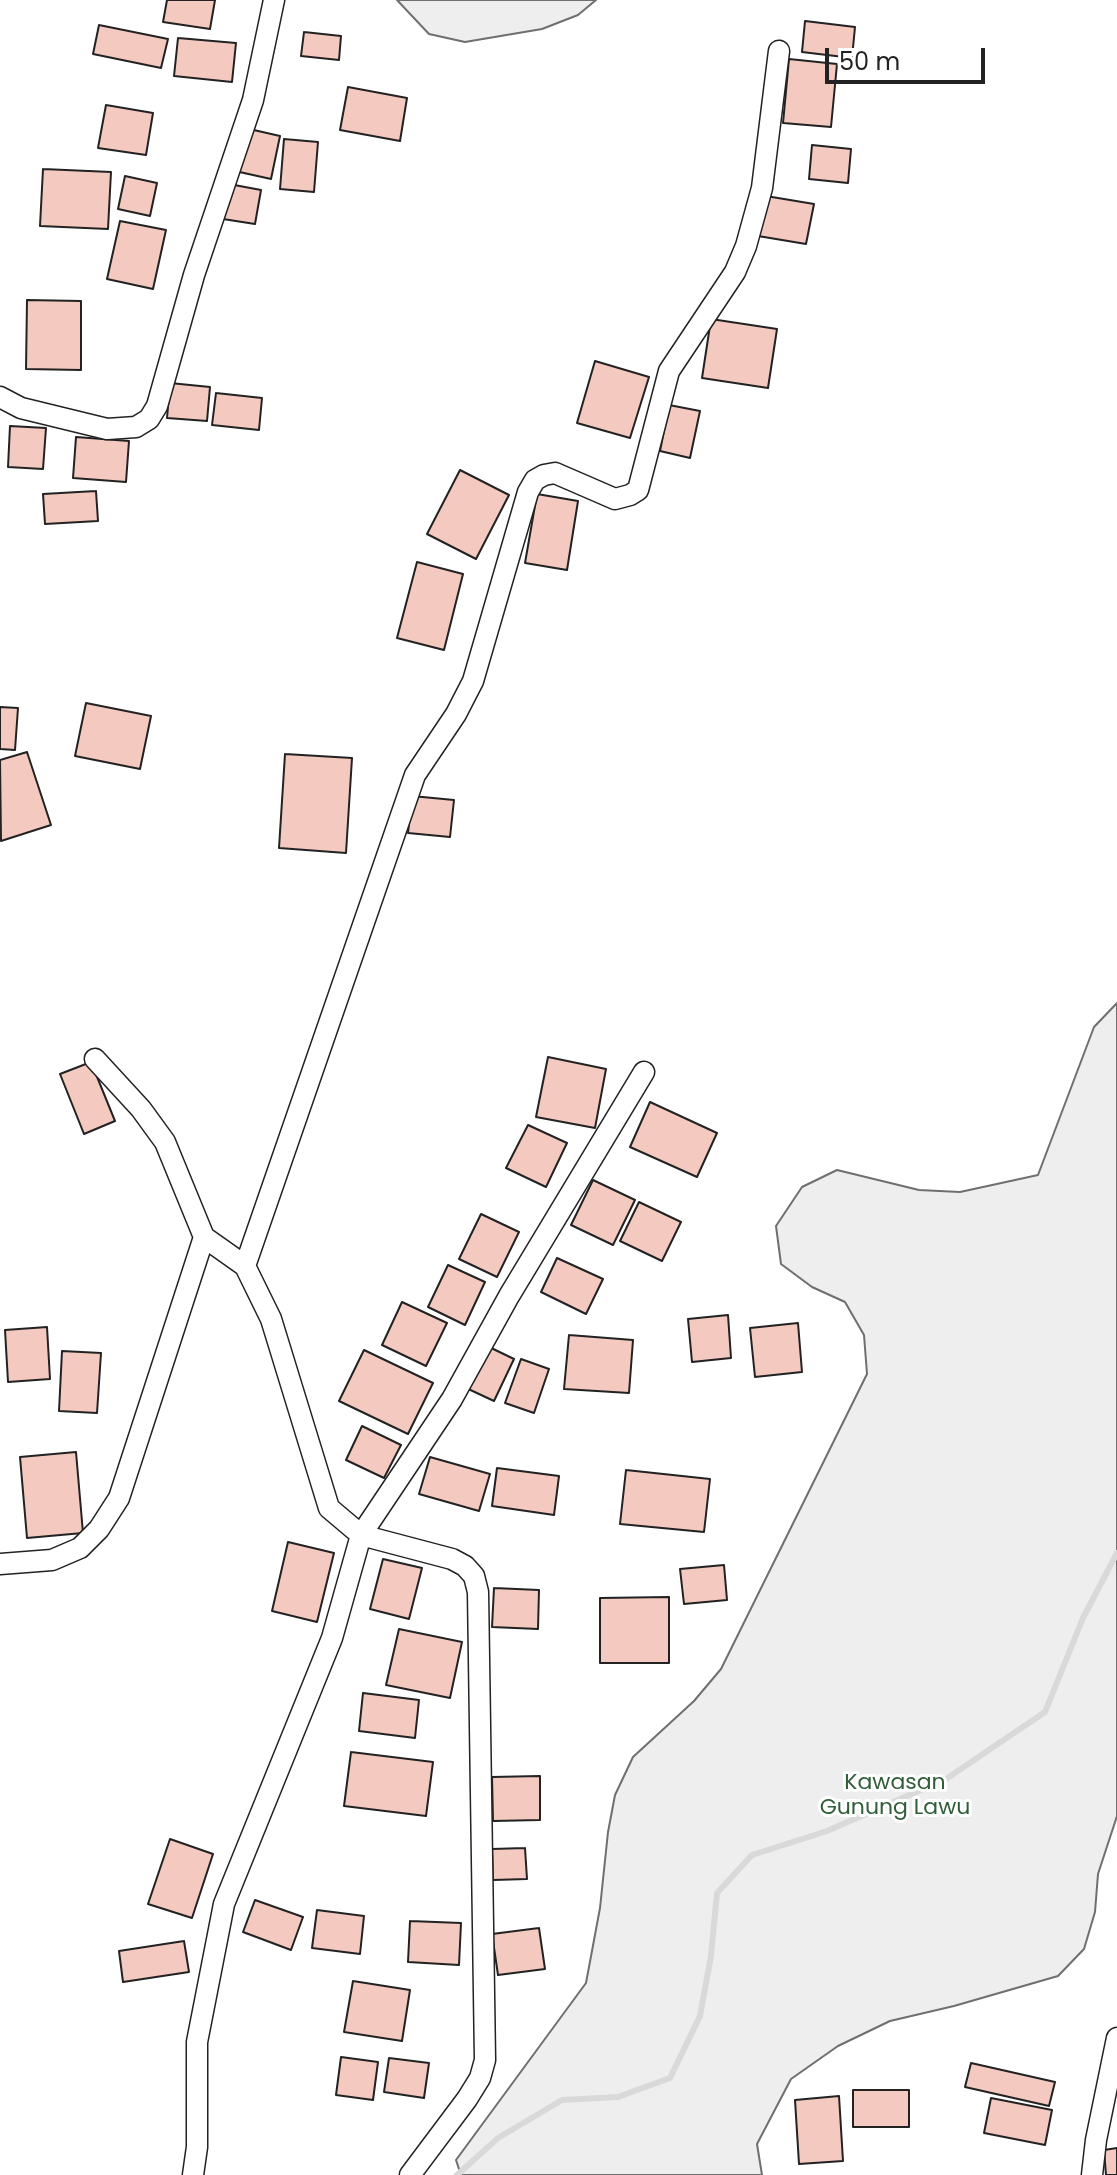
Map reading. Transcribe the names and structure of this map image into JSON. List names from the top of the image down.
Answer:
{
  "parks": ["Kawasan Gunung Lawu"],
  "scale_bar": "50 m"
}
